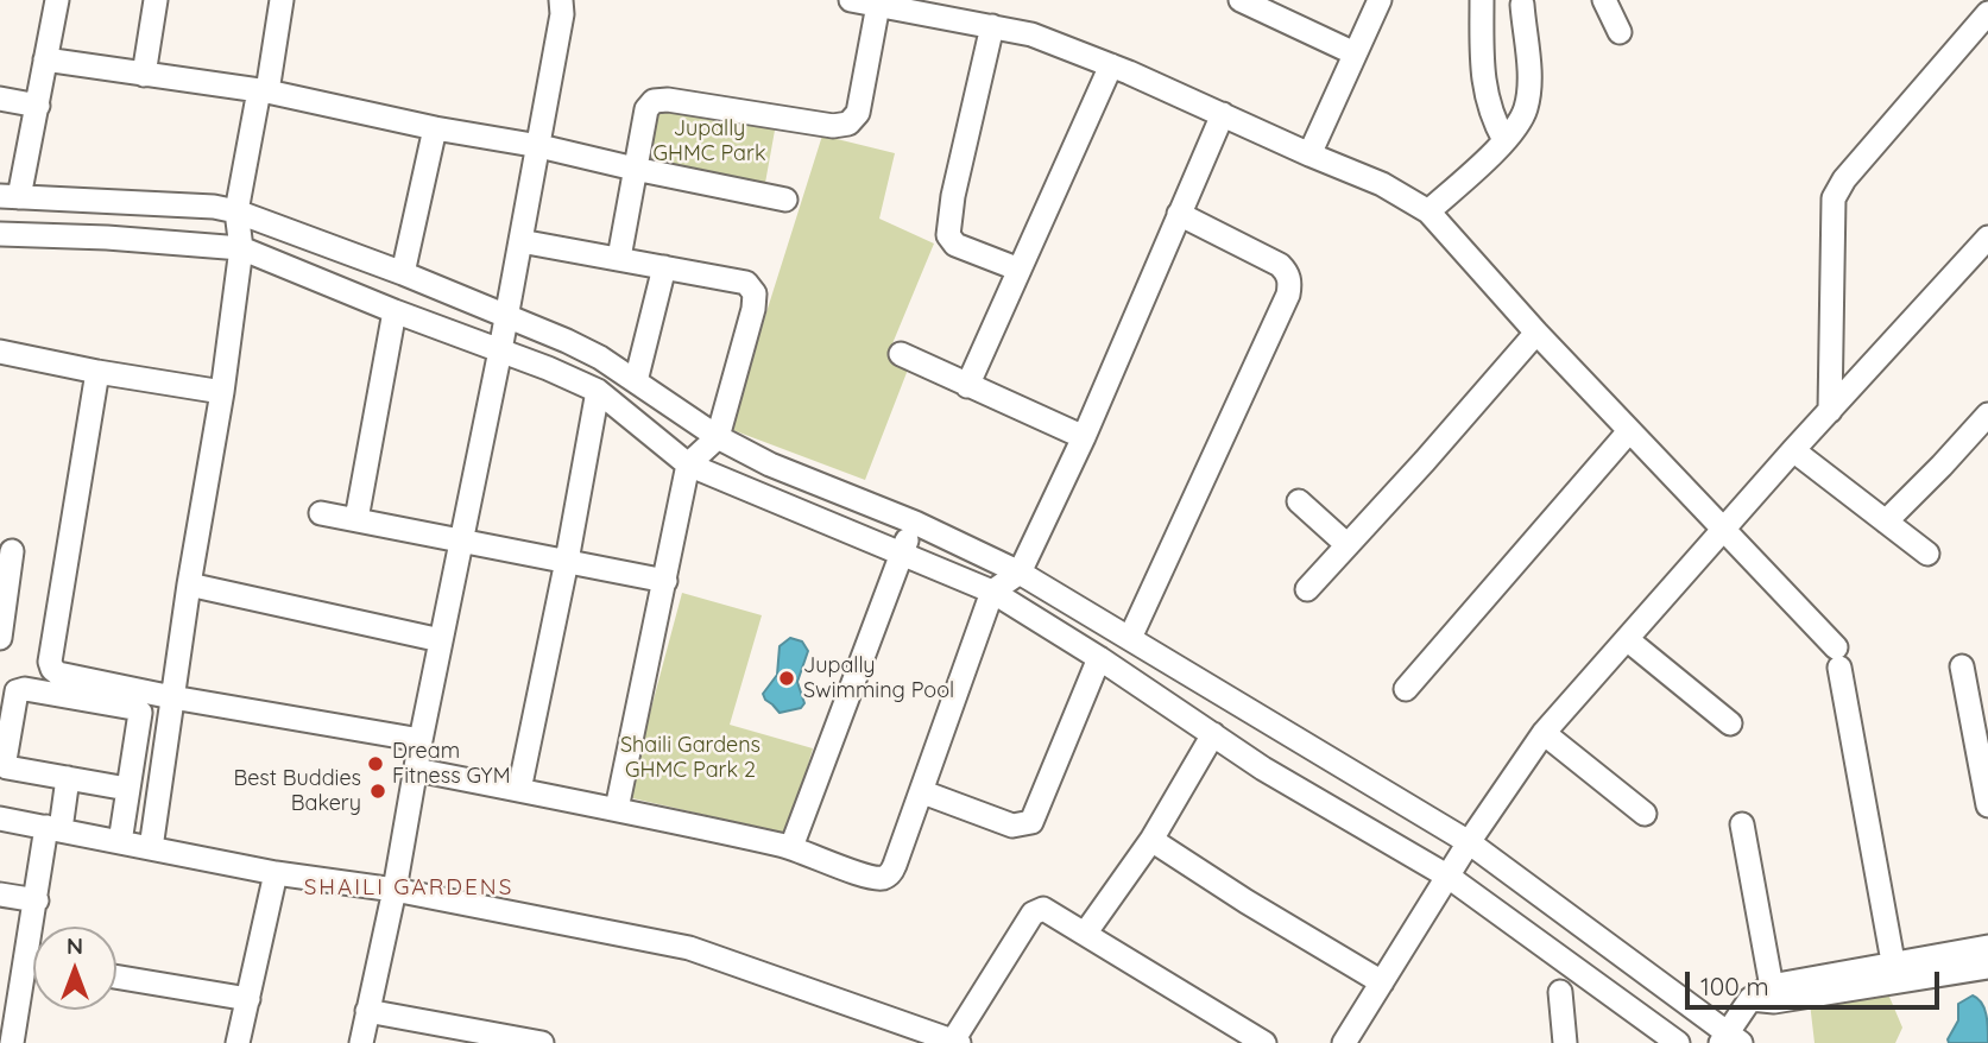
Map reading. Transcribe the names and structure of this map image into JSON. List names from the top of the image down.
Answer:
{
  "districts": ["SHAILI GARDENS"],
  "parks": ["Jupally GHMC Park", "Shaili Gardens GHMC Park 2"],
  "places": ["Jupally Swimming Pool", "Dream Fitness GYM", "Best Buddies Bakery"],
  "scale_bar": "100 m",
  "north": "top"
}
